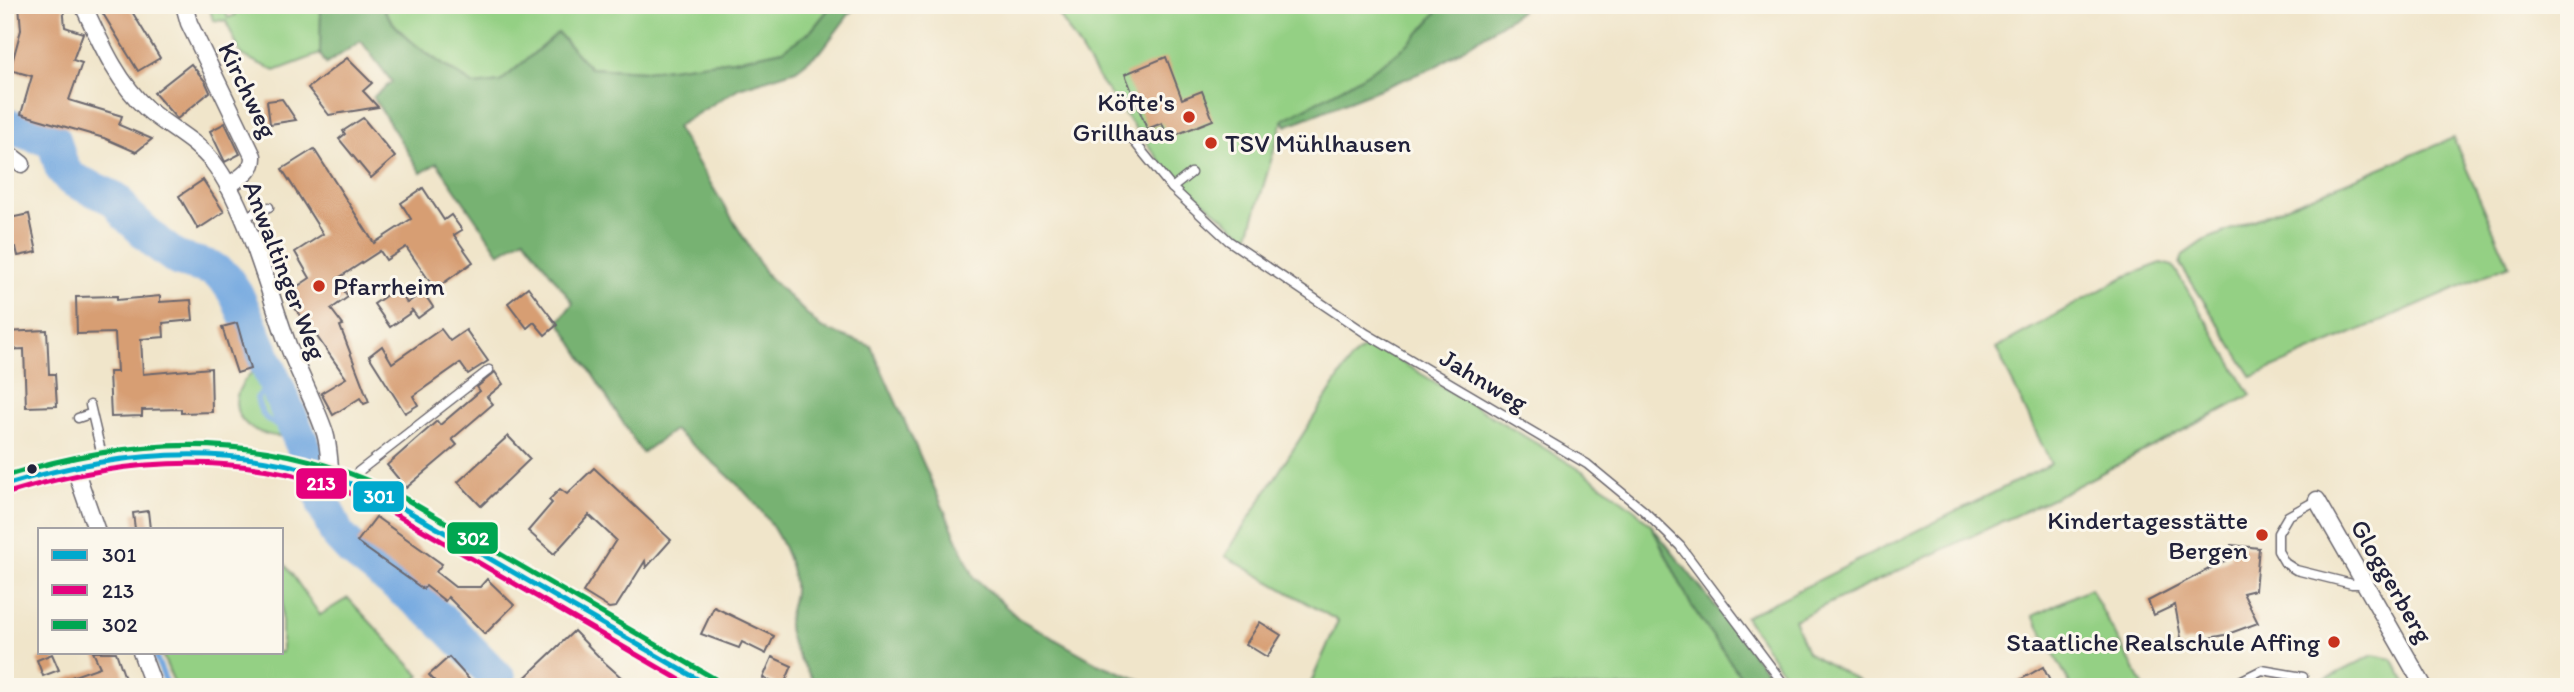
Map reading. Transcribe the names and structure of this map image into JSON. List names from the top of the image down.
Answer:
{
  "streets": {
    "street": ["Kirchweg", "Anwaltinger Weg", "Gloggerberg"],
    "lane": ["Jahnweg"]
  },
  "crossings": [
    ["Kirchweg", "Anwaltinger Weg"]
  ],
  "places": [
    "Köfte's Grillhaus",
    "TSV Mühlhausen",
    "Pfarrheim",
    "Kindertagesstätte Bergen",
    "Staatliche Realschule Affing"
  ],
  "lines": ["transit line 302", "transit line 301", "transit line 213"],
  "legend": ["301", "213", "302"]
}
